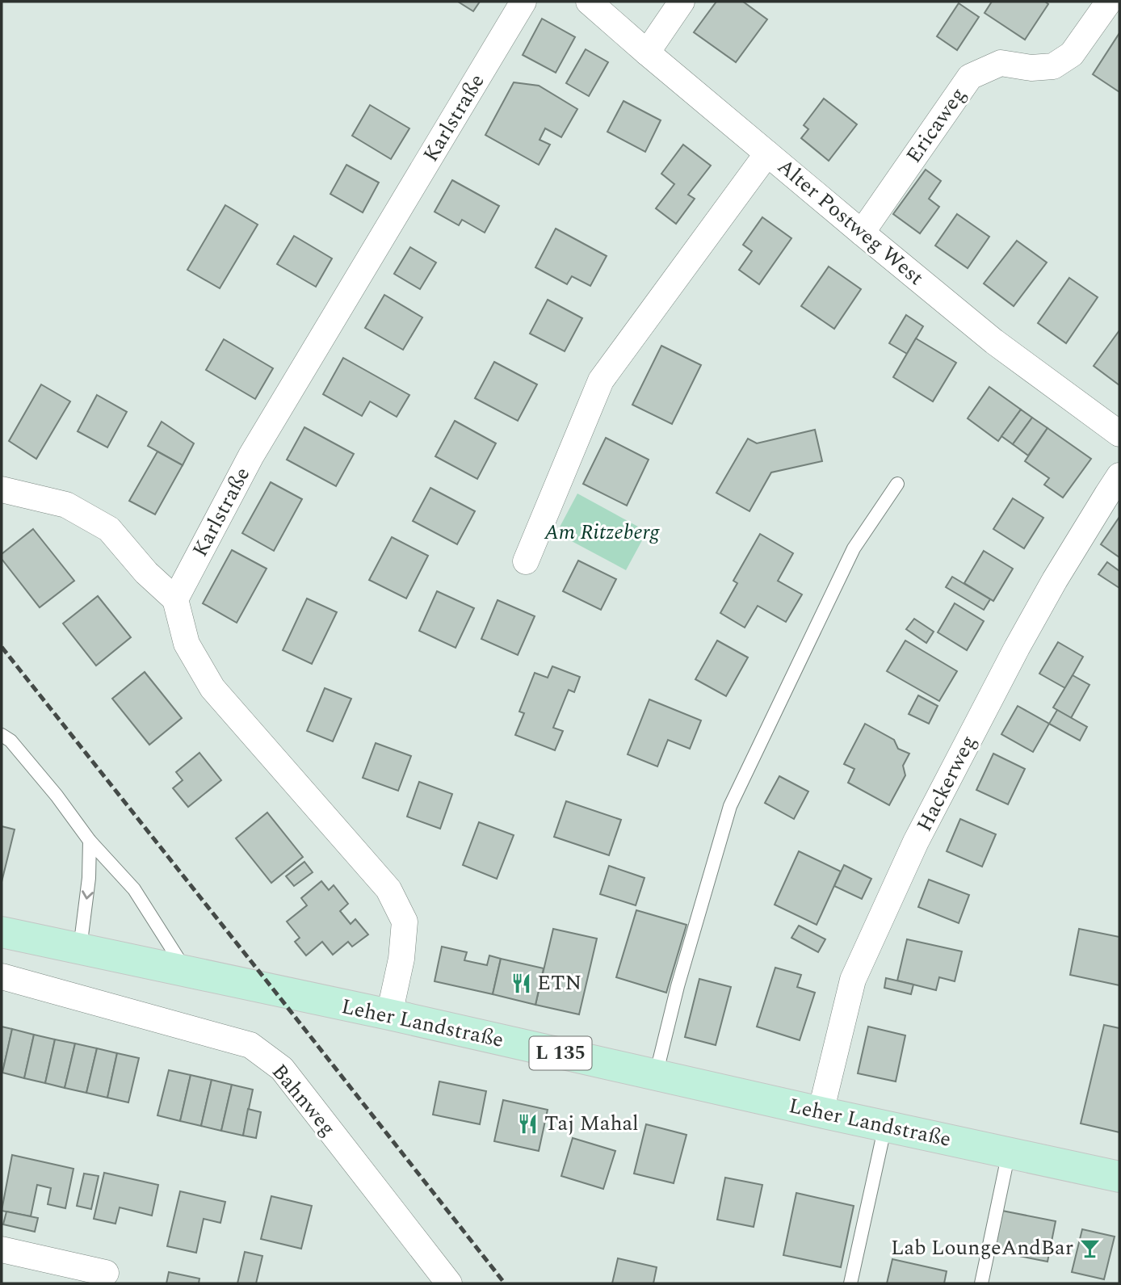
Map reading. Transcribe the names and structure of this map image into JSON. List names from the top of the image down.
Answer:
{
  "streets": {
    "main road": ["Leher Landstraße", "L 135"],
    "street": [
      "Karlstraße",
      "Ericaweg",
      "Alter Postweg West",
      "Hackerweg",
      "Bahnweg"
    ]
  },
  "crossings": [
    ["Ericaweg", "Alter Postweg West"],
    ["Hackerweg", "Leher Landstraße"]
  ],
  "parks": ["Am Ritzeberg"],
  "places": {
    "restaurant": ["ETN", "Taj Mahal"],
    "bar": ["Lab LoungeAndBar"]
  }
}
